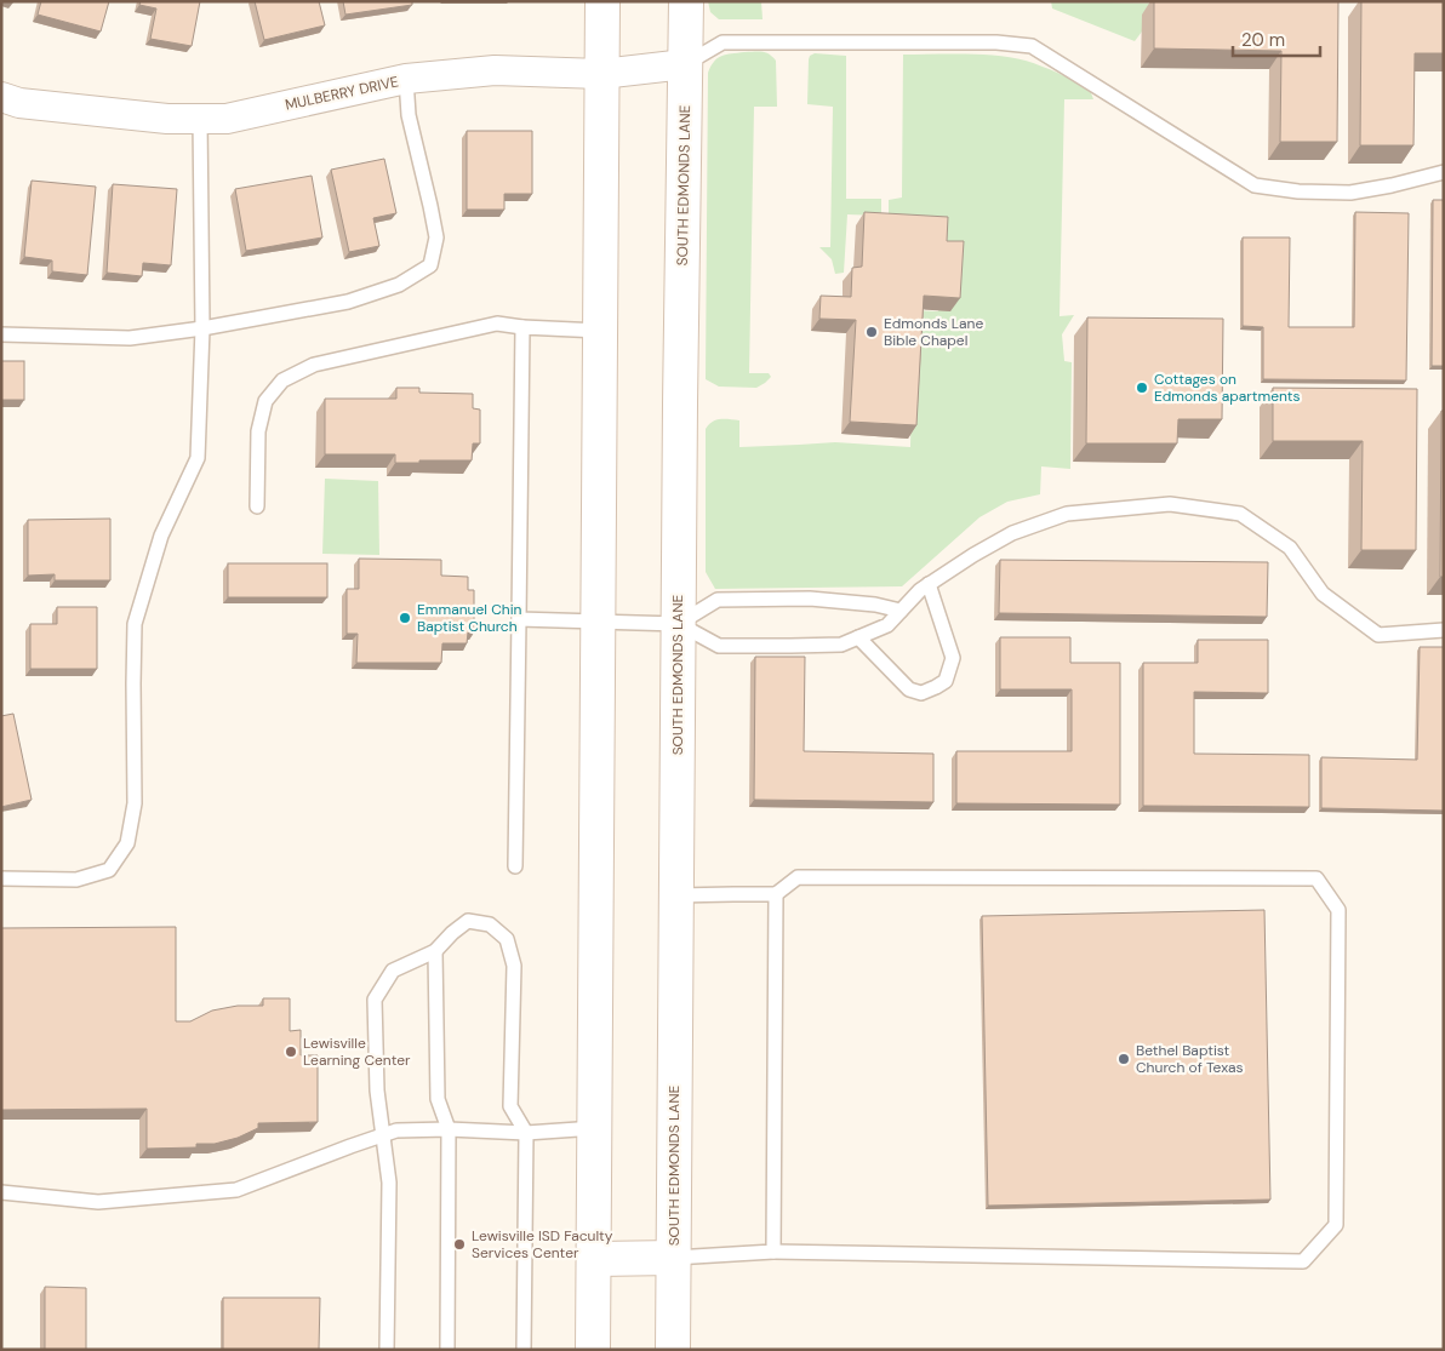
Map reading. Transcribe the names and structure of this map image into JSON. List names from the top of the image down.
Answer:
{
  "streets": {
    "main road": ["SOUTH EDMONDS LANE"],
    "street": ["MULBERRY DRIVE"]
  },
  "crossings": [
    ["MULBERRY DRIVE", "SOUTH EDMONDS LANE"]
  ],
  "places": [
    "Edmonds Lane Bible Chapel",
    "Cottages on Edmonds apartments",
    "Emmanuel Chin Baptist Church",
    "Lewisville Learning Center",
    "Bethel Baptist Church of Texas",
    "Lewisville ISD Faculty Services Center"
  ],
  "scale_bar": "20 m"
}
